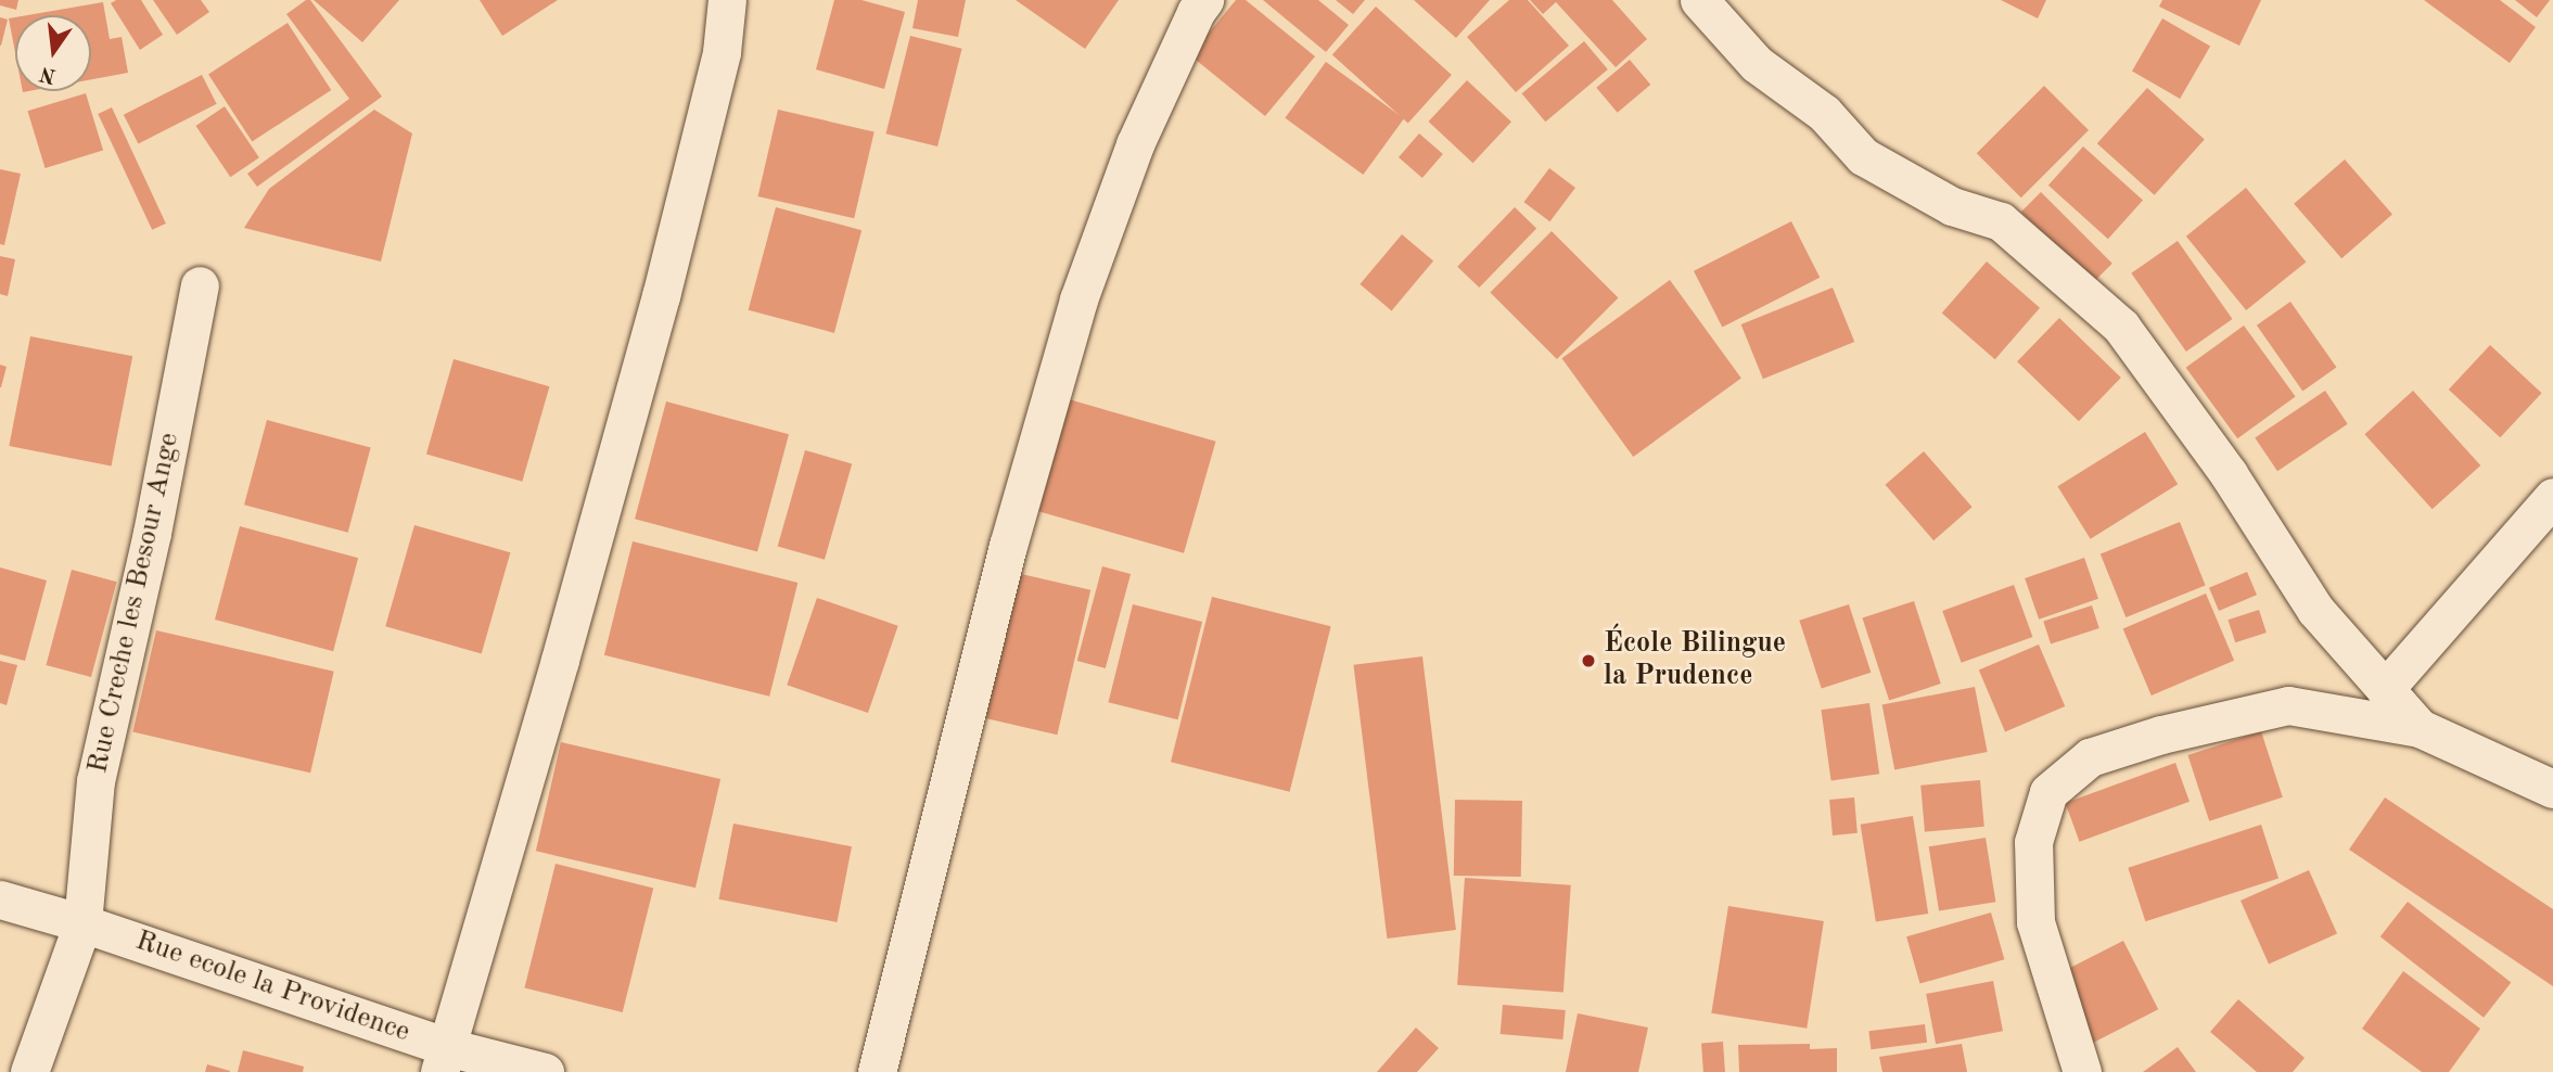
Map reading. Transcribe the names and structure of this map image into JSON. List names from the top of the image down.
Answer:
{
  "streets": {
    "street": ["Rue Creche les Besour Ange", "Rue ecole la Providence"]
  },
  "crossings": [
    ["Rue Creche les Besour Ange", "Rue ecole la Providence"]
  ],
  "places": ["École Bilingue la Prudence"],
  "north": "bottom"
}
